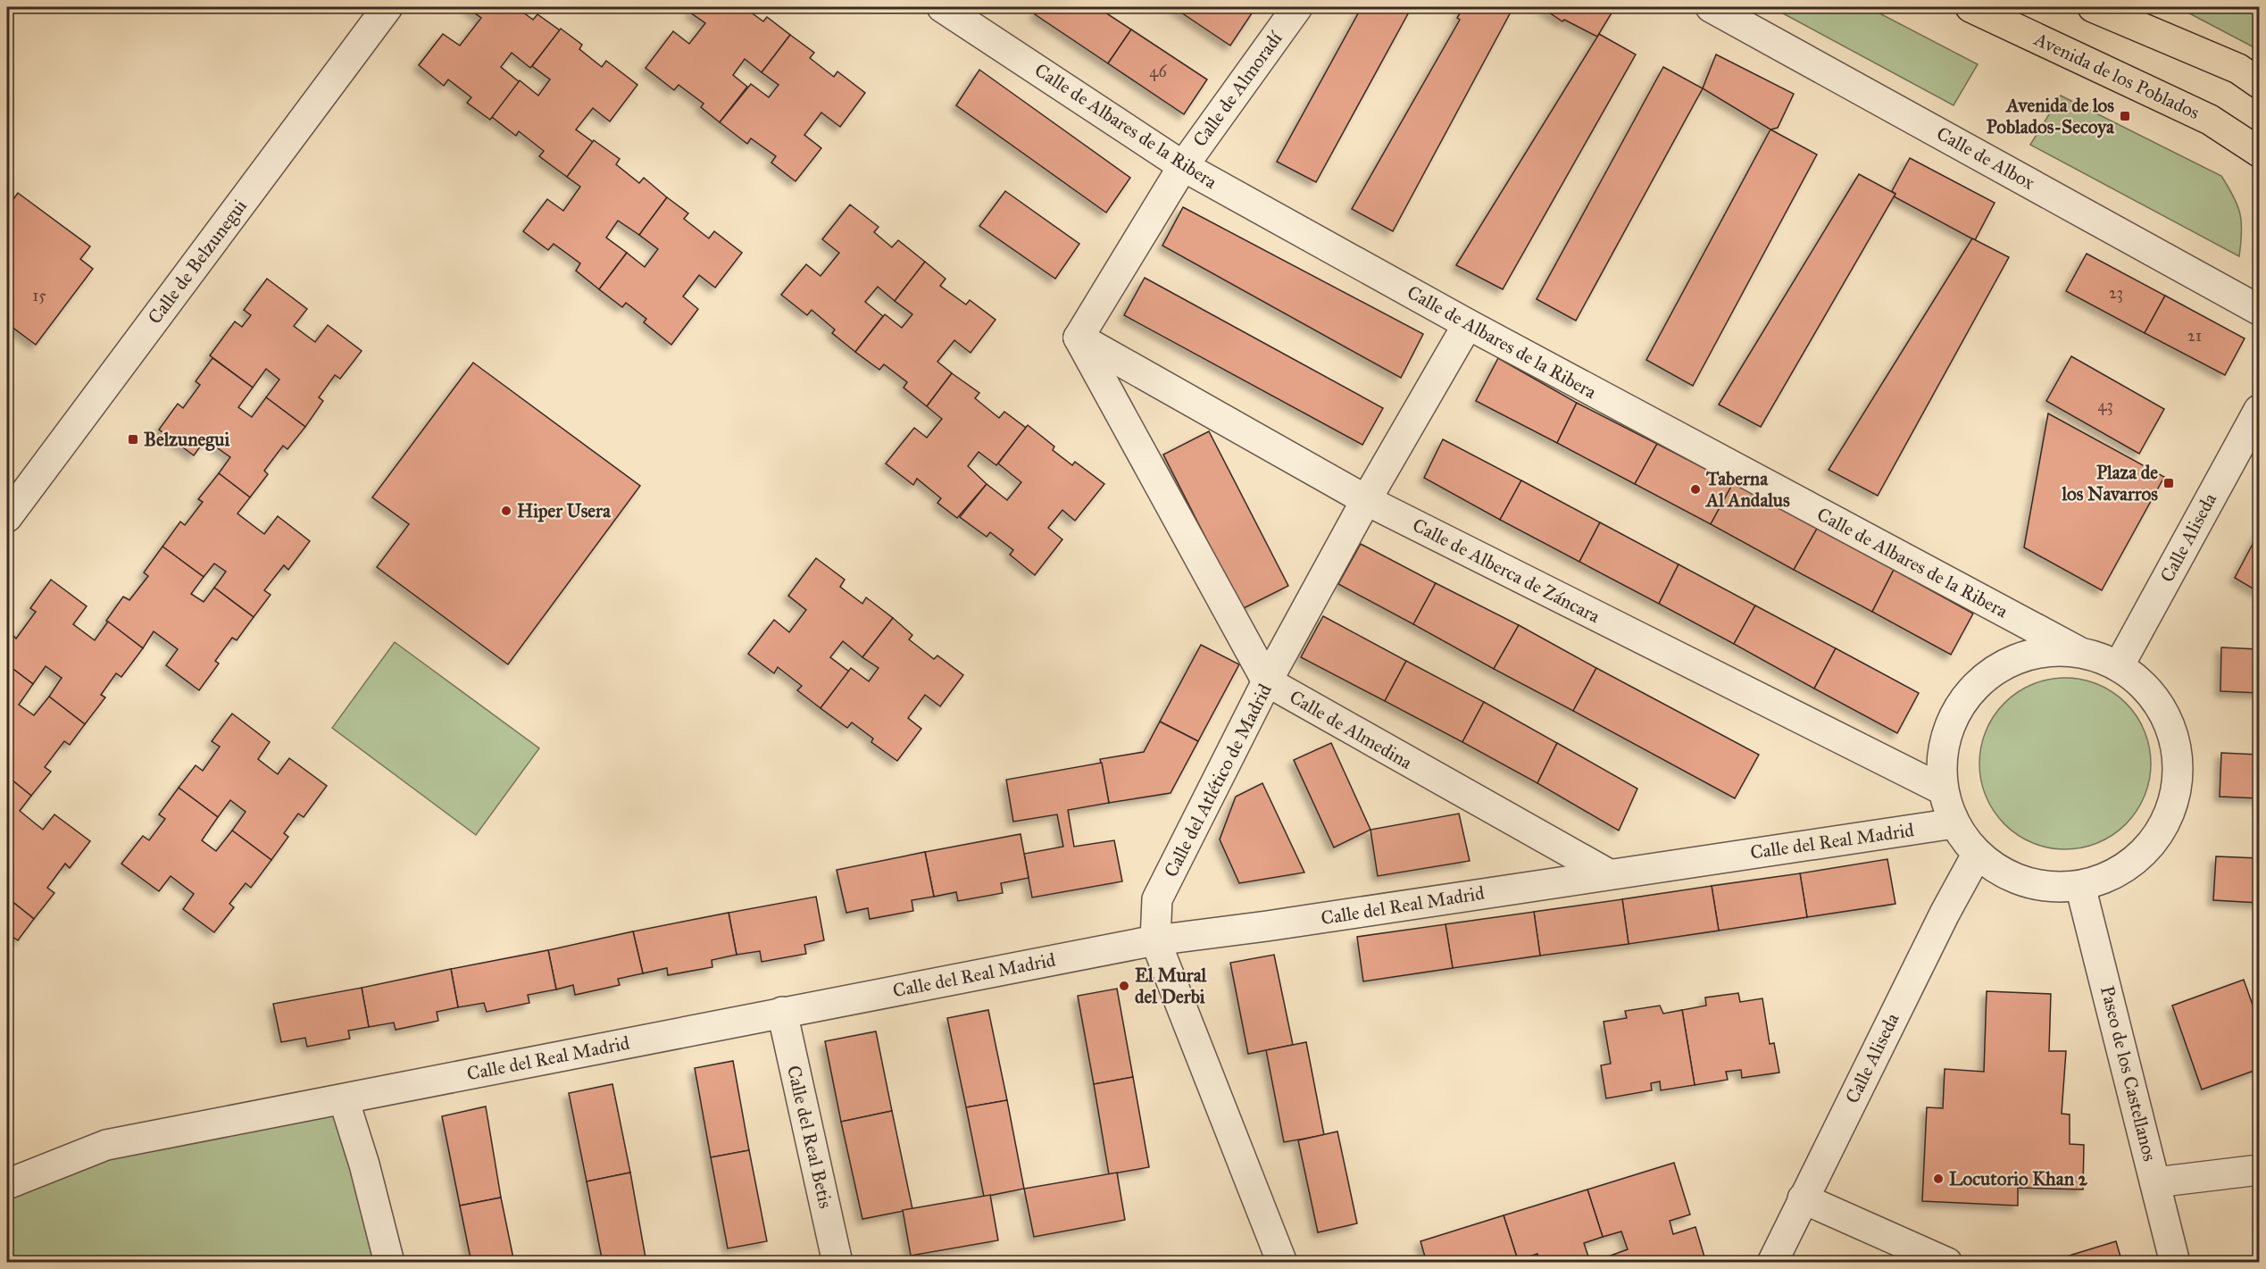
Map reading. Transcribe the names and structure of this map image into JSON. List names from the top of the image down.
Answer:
{
  "streets": {
    "main road": ["Avenida de los Poblados"],
    "street": [
      "Calle de Almoradí",
      "Calle de Albares de la Ribera",
      "Calle de Albox",
      "Calle de Belzunegui",
      "Calle Aliseda",
      "Calle de Alberca de Záncara",
      "Calle de Almedina",
      "Calle del Atlético de Madrid",
      "Calle del Real Madrid",
      "Paseo de los Castellanos",
      "Calle del Real Betis"
    ]
  },
  "crossings": [
    ["Calle de Almoradí", "Calle de Albares de la Ribera"],
    ["Calle de Almoradí", "Calle de Alberca de Záncara"],
    ["Calle de Almoradí", "Calle de Almedina"],
    ["Calle de Albares de la Ribera", "Calle del Atlético de Madrid"],
    ["Calle de Alberca de Záncara", "Calle de Almedina"],
    ["Calle de Alberca de Záncara", "Calle del Atlético de Madrid"],
    ["Calle de Almedina", "Calle del Atlético de Madrid"],
    ["Calle de Almedina", "Calle del Real Madrid"],
    ["Calle del Atlético de Madrid", "Calle del Real Madrid"],
    ["Calle del Real Madrid", "Calle del Real Betis"]
  ],
  "places": {
    "transit": ["Avenida de los Poblados-Secoya", "Belzunegui", "Plaza de los Navarros"],
    "other": [
      "Taberna Al Andalus",
      "Hiper Usera",
      "El Mural del Derbi",
      "Locutorio Khan 2"
    ]
  },
  "house_numbers": [
    "46",
    "23",
    "15",
    "21",
    "43"
  ]
}
